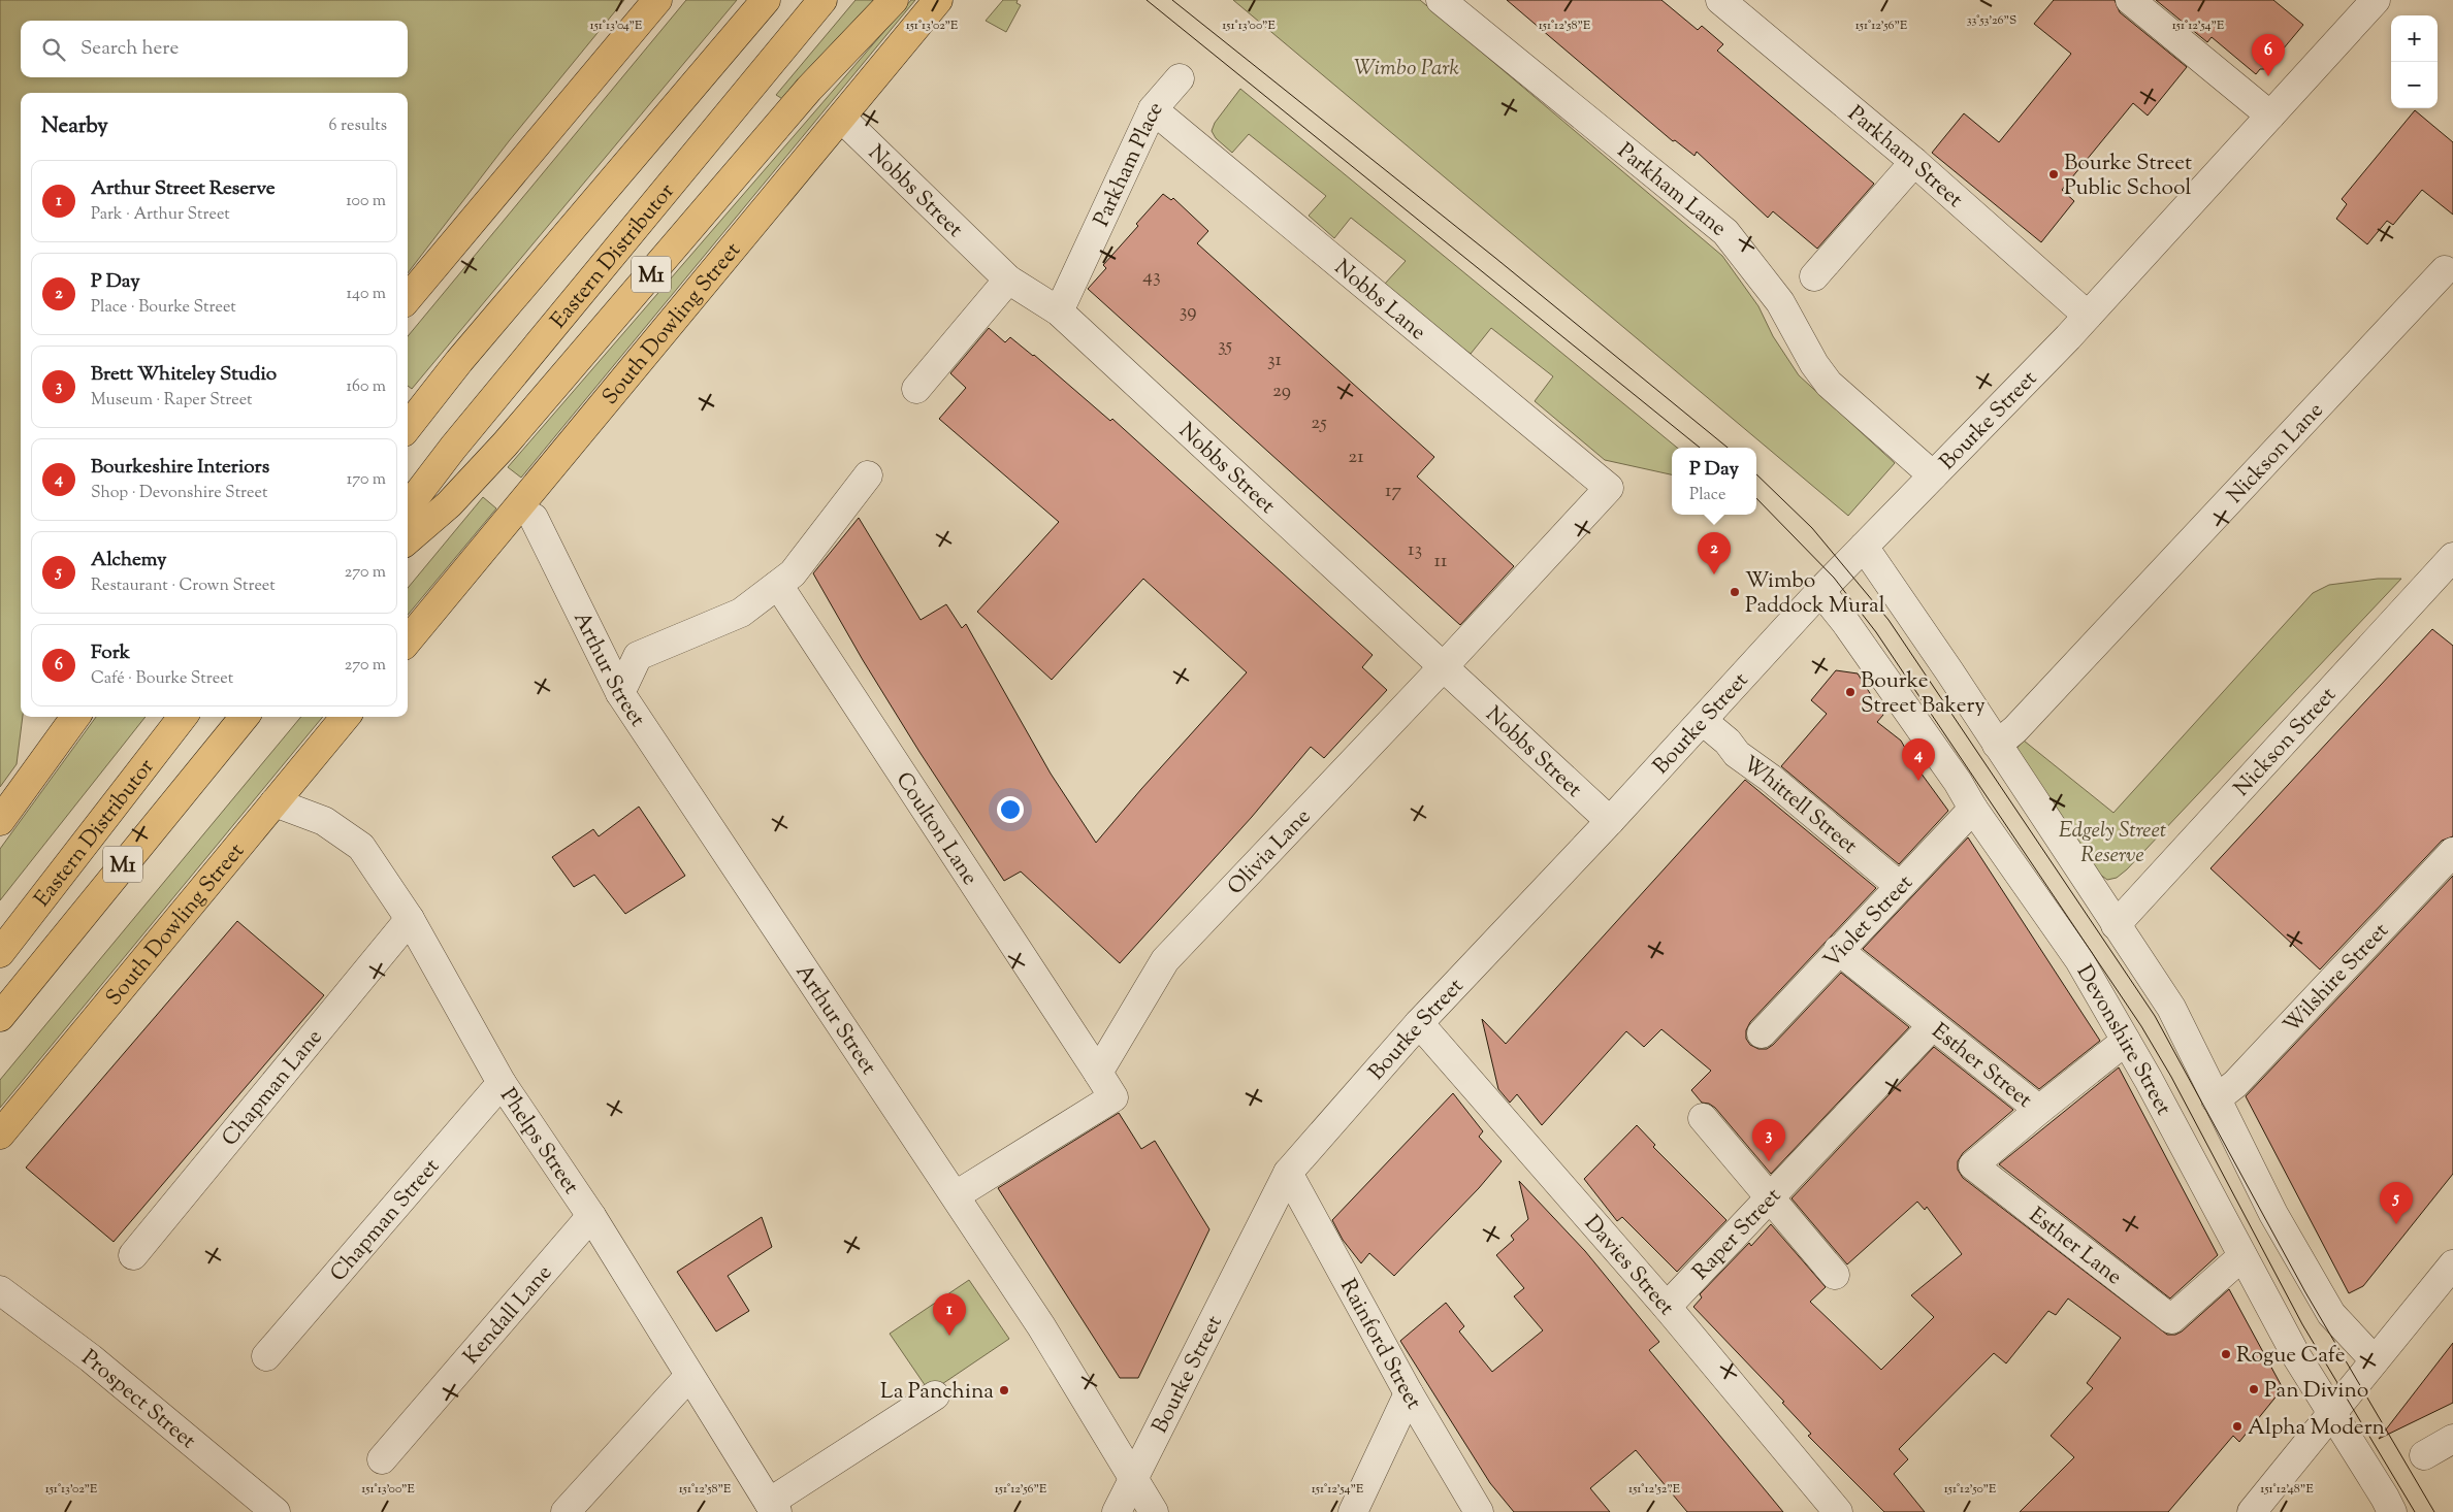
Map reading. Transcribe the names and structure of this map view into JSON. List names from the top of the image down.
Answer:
{
  "streets": {
    "main road": ["Eastern Distributor", "M1", "South Dowling Street"],
    "street": [
      "Parkham Street",
      "Parkham Place",
      "Nobbs Street",
      "Parkham Lane",
      "Nobbs Lane",
      "Bourke Street",
      "Nickson Lane",
      "Arthur Street",
      "Nickson Street",
      "Whittell Street",
      "Coulton Lane",
      "Olivia Lane",
      "Violet Street",
      "Wilshire Street",
      "Devonshire Street",
      "Esther Street",
      "Chapman Lane",
      "Phelps Street",
      "Chapman Street",
      "Raper Street",
      "Esther Lane",
      "Davies Street",
      "Kendall Lane",
      "Rainford Street",
      "Prospect Street"
    ]
  },
  "crossings": [
    ["Parkham Street", "Bourke Street"],
    ["Parkham Place", "Nobbs Street"],
    ["Parkham Place", "Nobbs Lane"],
    ["Nobbs Street", "South Dowling Street"],
    ["Nobbs Street", "Bourke Street"],
    ["Nobbs Street", "Olivia Lane"],
    ["Parkham Lane", "Bourke Street"],
    ["Nobbs Lane", "Olivia Lane"],
    ["South Dowling Street", "Phelps Street"],
    ["Bourke Street", "Arthur Street"],
    ["Bourke Street", "Whittell Street"],
    ["Bourke Street", "Devonshire Street"],
    ["Bourke Street", "Davies Street"],
    ["Bourke Street", "Rainford Street"],
    ["Whittell Street", "Violet Street"],
    ["Coulton Lane", "Olivia Lane"],
    ["Violet Street", "Devonshire Street"],
    ["Violet Street", "Esther Street"],
    ["Devonshire Street", "Esther Street"],
    ["Devonshire Street", "Esther Lane"],
    ["Esther Street", "Raper Street"],
    ["Esther Street", "Esther Lane"],
    ["Chapman Lane", "Phelps Street"],
    ["Phelps Street", "Chapman Street"],
    ["Phelps Street", "Kendall Lane"],
    ["Raper Street", "Davies Street"]
  ],
  "parks": ["Wimbo Park", "Edgely Street Reserve"],
  "places": [
    "Bourke Street Public School",
    "Wimbo Paddock Mural",
    "Bourke Street Bakery",
    "Rogue Cafe",
    "Pan Divino",
    "La Panchina",
    "Alpha Modern"
  ],
  "house_numbers": [
    "43",
    "39",
    "35",
    "31",
    "29",
    "25",
    "21",
    "17",
    "13",
    "11"
  ],
  "page": {
    "map_buttons": ["+", "−"],
    "search": "Search here",
    "pins": [
      "6",
      "2",
      "4",
      "3",
      "5",
      "1"
    ],
    "heading": ["Nearby", "6 results"],
    "list": [
      {
        "mark": "1",
        "name": "Arthur Street Reserve",
        "note": "Park · Arthur Street",
        "value": "100 m"
      },
      {
        "mark": "2",
        "name": "P Day",
        "note": "Place · Bourke Street",
        "value": "140 m"
      },
      {
        "mark": "3",
        "name": "Brett Whiteley Studio",
        "note": "Museum · Raper Street",
        "value": "160 m"
      },
      {
        "mark": "4",
        "name": "Bourkeshire Interiors",
        "note": "Shop · Devonshire Street",
        "value": "170 m"
      },
      {
        "mark": "5",
        "name": "Alchemy",
        "note": "Restaurant · Crown Street",
        "value": "270 m"
      },
      {
        "mark": "6",
        "name": "Fork",
        "note": "Café · Bourke Street",
        "value": "270 m"
      }
    ],
    "popup": ["P Day", "Place"]
  },
  "coordinates": [
    "33°53'26\"S",
    "151°13'04\"E",
    "151°13'02\"E",
    "151°13'00\"E",
    "151°12'58\"E",
    "151°12'56\"E",
    "151°12'54\"E",
    "151°12'52\"E",
    "151°12'50\"E",
    "151°12'48\"E"
  ]
}
